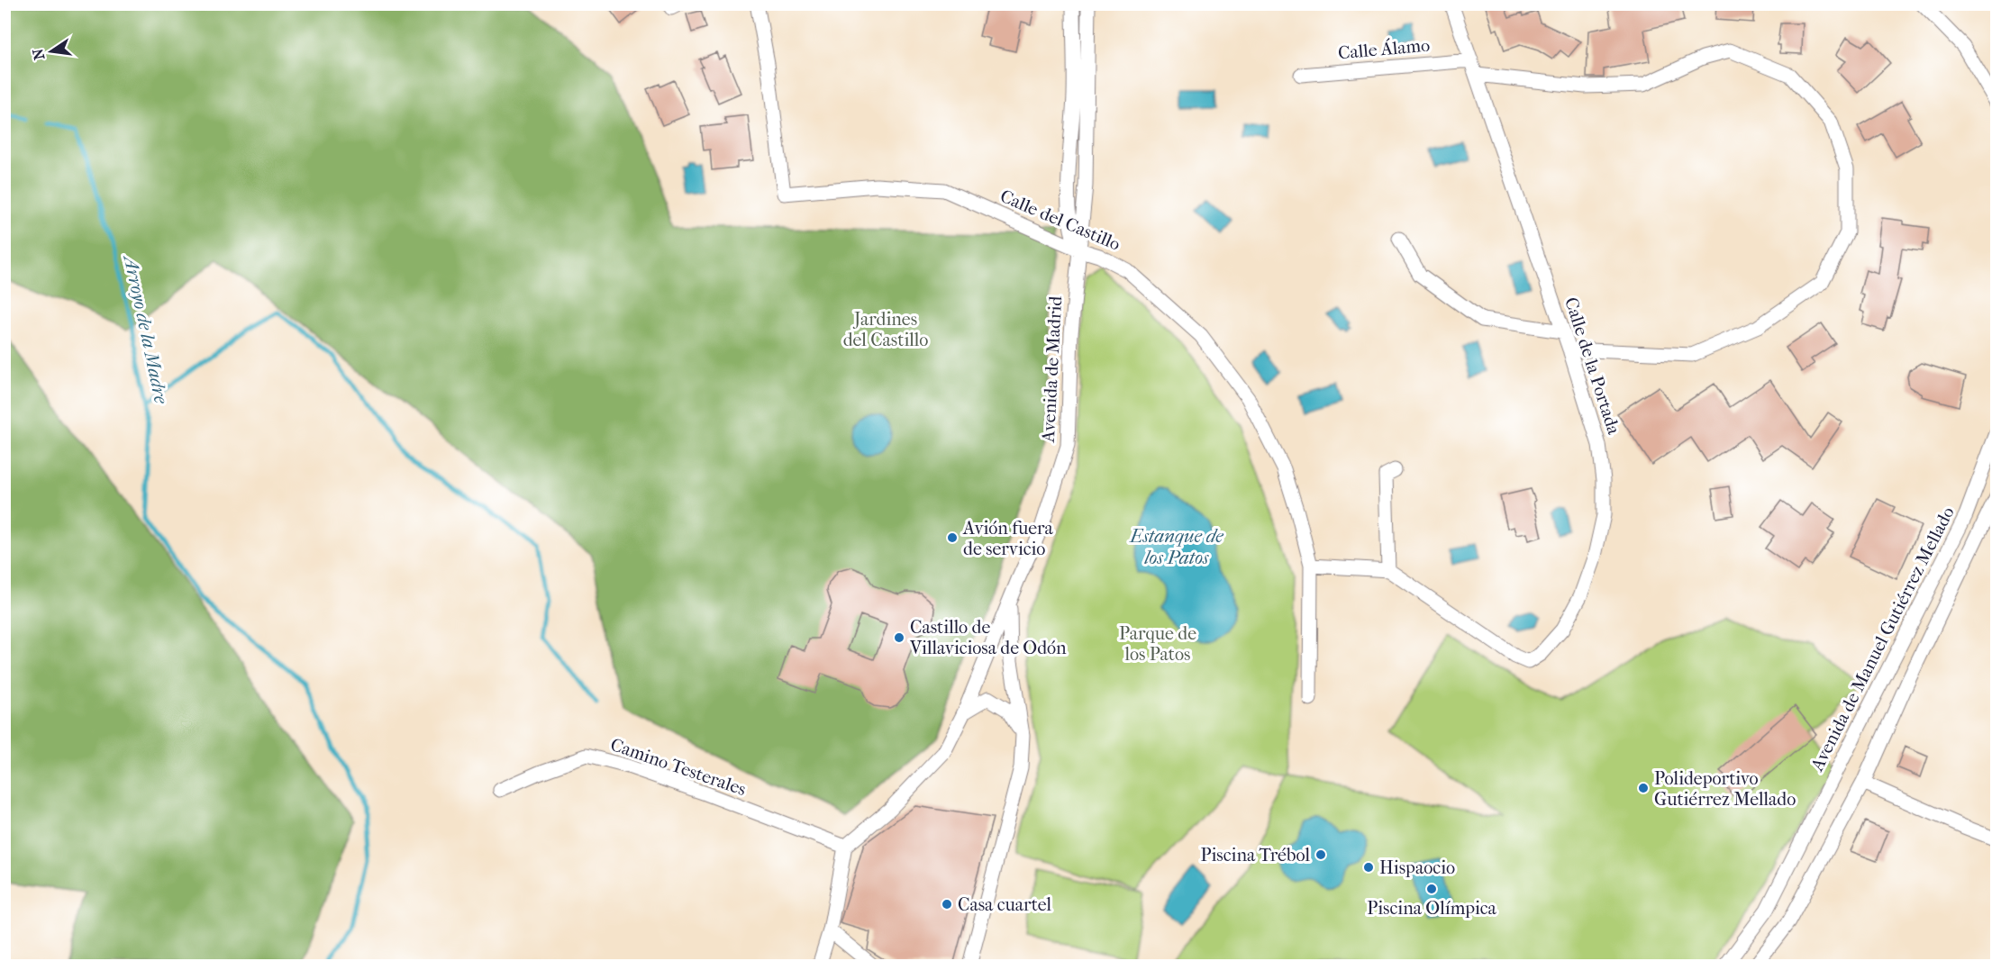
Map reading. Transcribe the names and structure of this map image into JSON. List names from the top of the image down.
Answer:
{
  "streets": {
    "street": [
      "Calle Álamo",
      "Calle del Castillo",
      "Calle de la Portada",
      "Avenida de Madrid",
      "Avenida de Manuel Gutiérrez Mellado",
      "Camino Testerales"
    ]
  },
  "crossings": [
    ["Calle Álamo", "Calle de la Portada"],
    ["Calle del Castillo", "Avenida de Madrid"],
    ["Avenida de Madrid", "Camino Testerales"]
  ],
  "water": ["Arroyo de la Madre", "Estanque de los Patos"],
  "parks": ["Jardines del Castillo", "Parque de los Patos"],
  "places": [
    "Avión fuera de servicio",
    "Castillo de Villaviciosa de Odón",
    "Polideportivo Gutiérrez Mellado",
    "Piscina Trébol",
    "Hispaocio",
    "Piscina Olímpica",
    "Casa cuartel"
  ],
  "north": "left"
}
